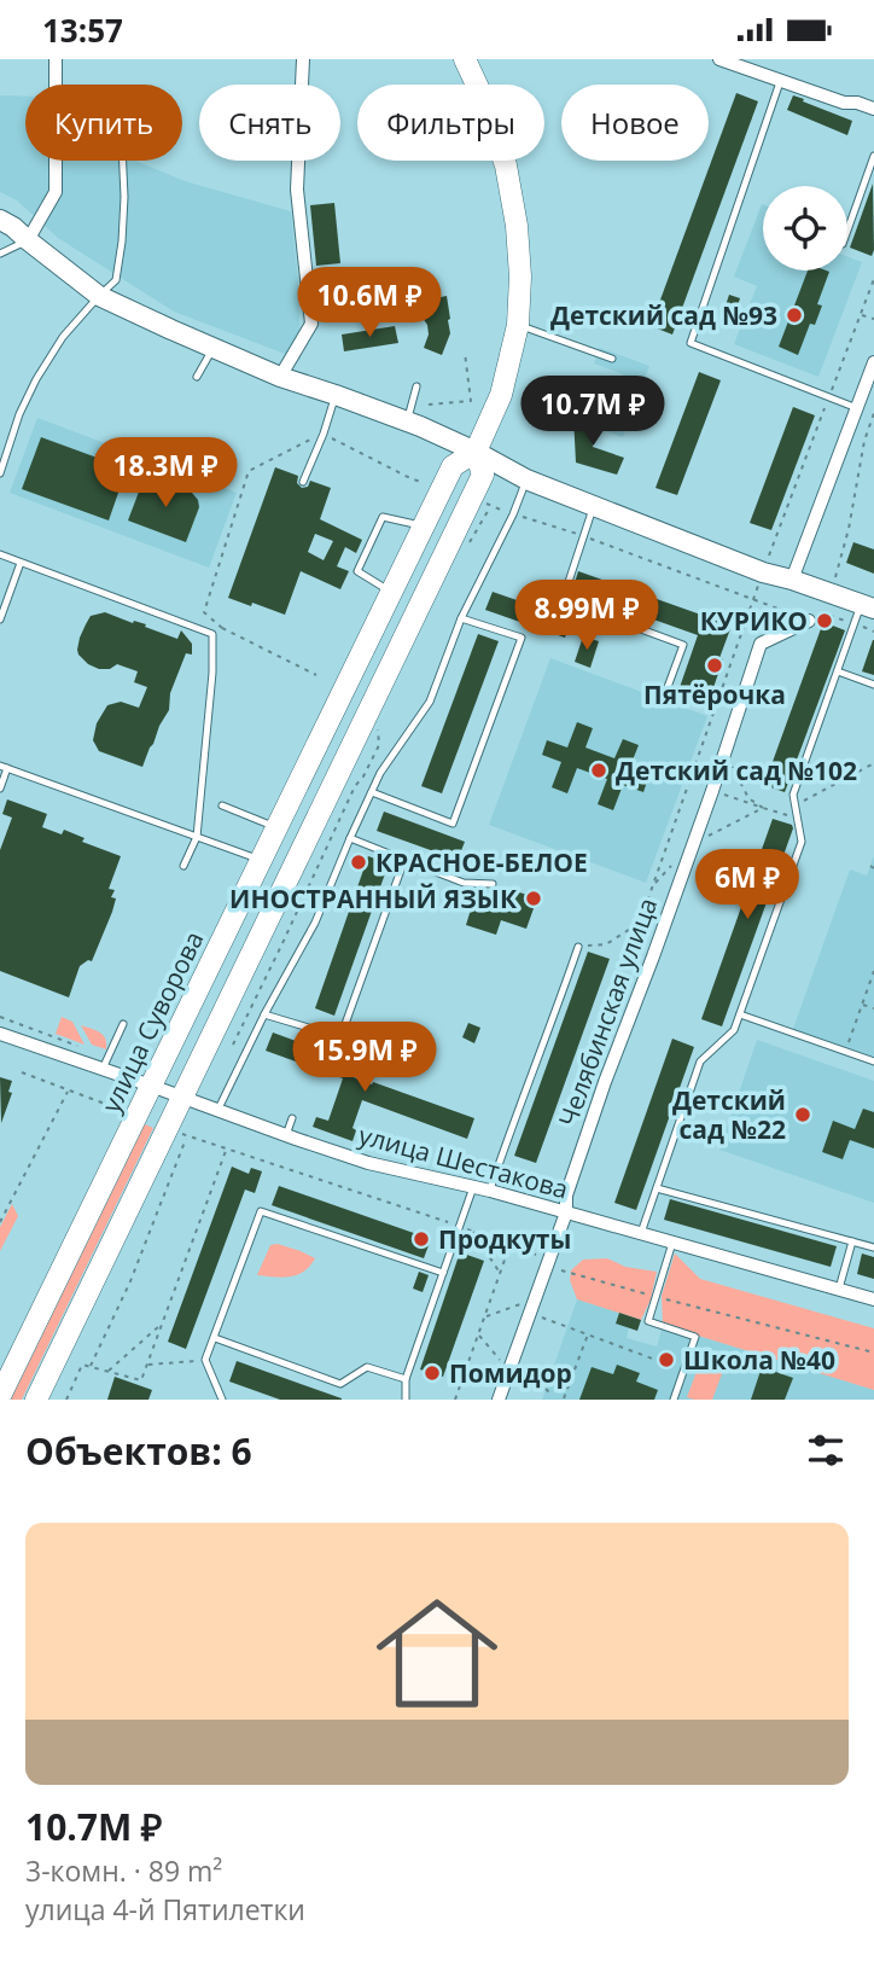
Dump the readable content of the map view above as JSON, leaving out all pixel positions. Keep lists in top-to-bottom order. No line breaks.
{"streets":{"main road":["улица Суворова"],"street":["Челябинская улица","улица Шестакова"]},"crossings":[["Челябинская улица","улица Шестакова"],["улица Суворова","улица Шестакова"]],"places":["Детский сад №93","КУРИКО","Пятёрочка","Детский сад №102","КРАСНОЕ-БЕЛОЕ","ИНОСТРАННЫЙ ЯЗЫК","Детский сад №22","Продкуты","Школа №40","Помидор"],"page":{"status":"13:57","chip":["Купить","Снять","Фильтры","Новое"],"price":["10.6M ₽","10.7M ₽","18.3M ₽","8.99M ₽","6M ₽","15.9M ₽"],"heading":"Объектов: 6","list":[{"name":"10.7M ₽","note":"3-комн. · 89 m² · улица 4-й Пятилетки"}]}}
